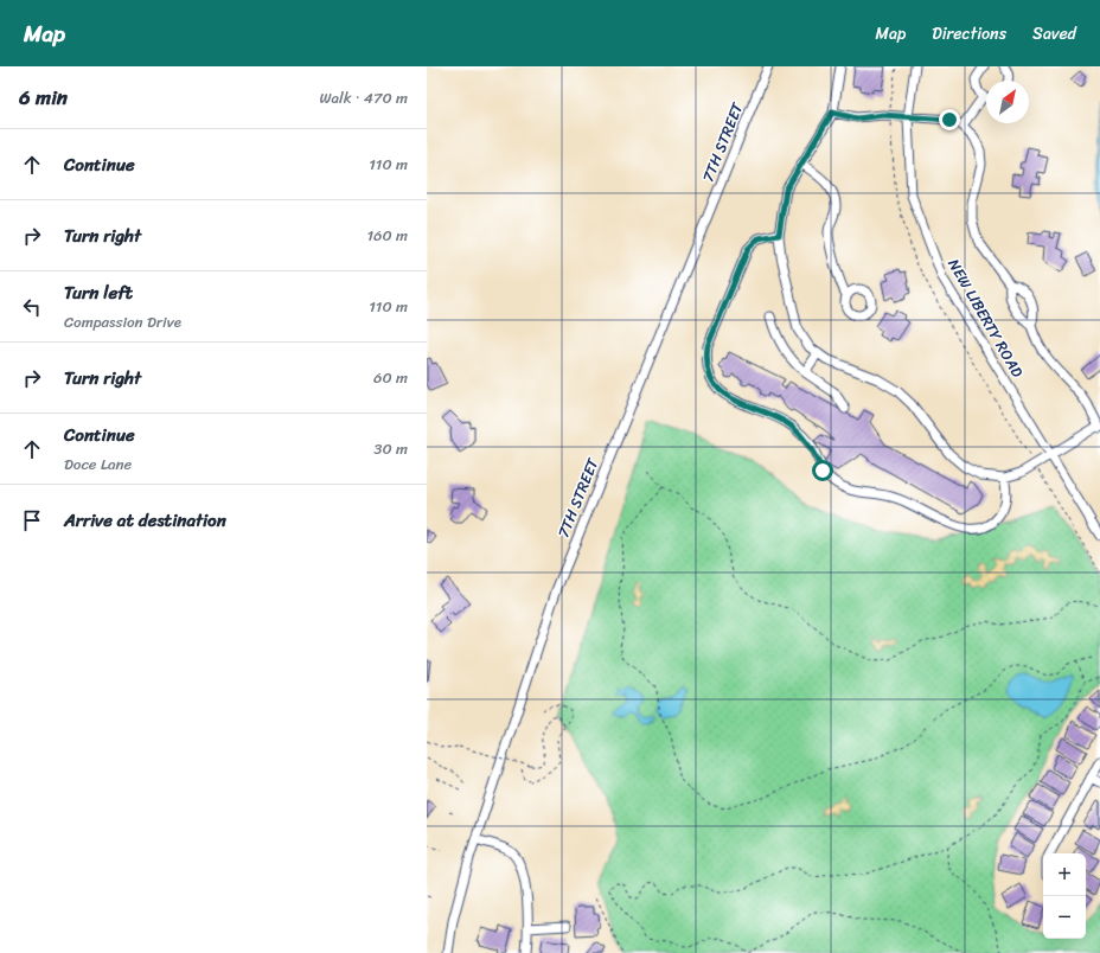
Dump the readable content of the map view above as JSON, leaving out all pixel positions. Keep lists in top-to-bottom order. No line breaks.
{"streets":{"street":["7TH STREET","NEW LIBERTY ROAD"]},"north":"top right","page":{"header":"Map","nav":["Map","Directions","Saved"],"heading":["6 min","Walk · 470 m"],"list":[["Continue","110 m"],["Turn right","160 m"],["Turn left","Compassion Drive","110 m"],["Turn right","60 m"],["Continue","Doce Lane","30 m"],"Arrive at destination"],"map_buttons":["+","−"]}}
